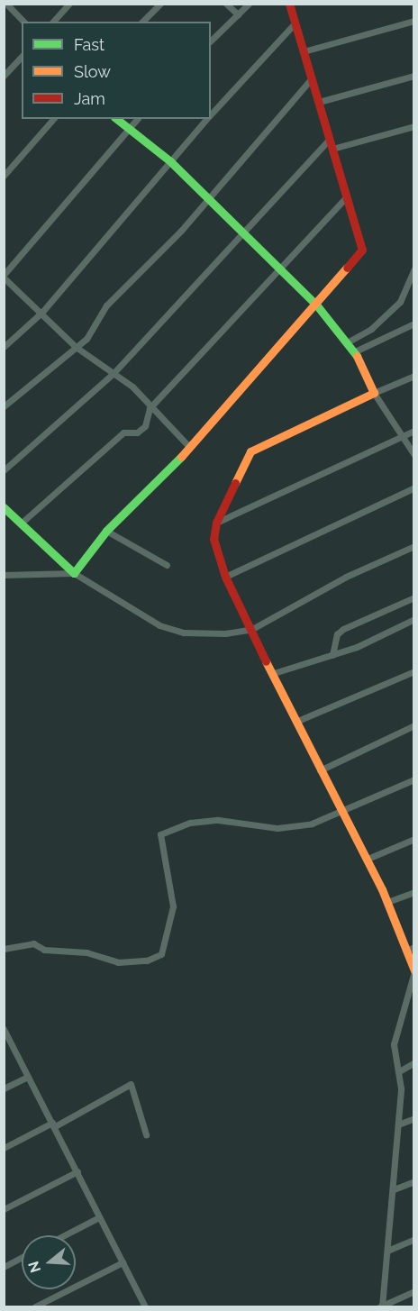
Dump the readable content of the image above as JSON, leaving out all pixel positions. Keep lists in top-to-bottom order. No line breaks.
{"legend":["Fast","Slow","Jam"],"north":"left"}
